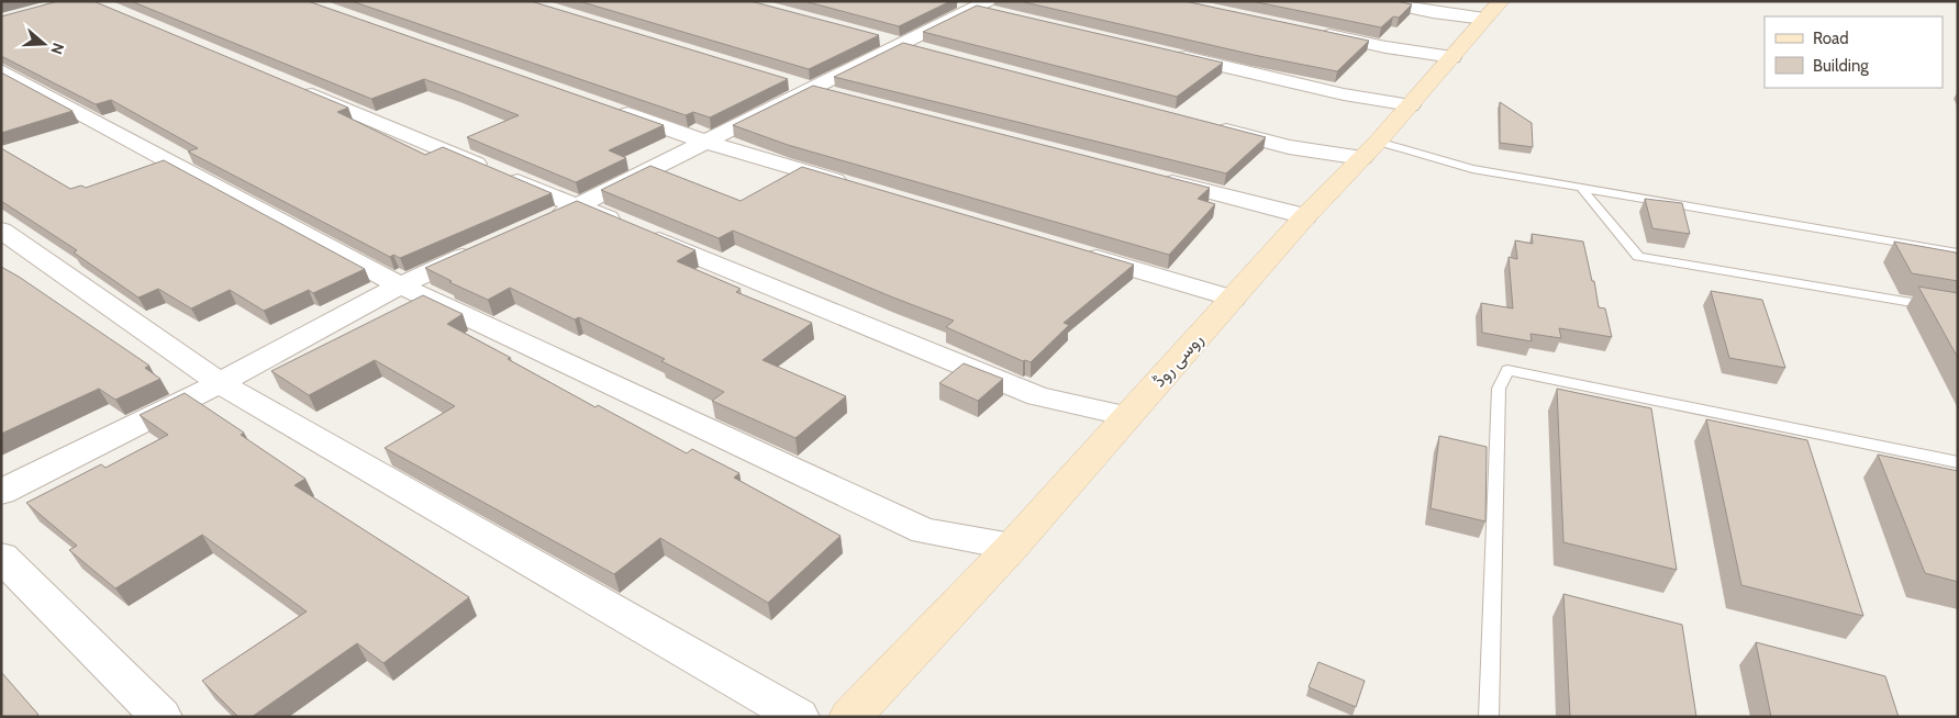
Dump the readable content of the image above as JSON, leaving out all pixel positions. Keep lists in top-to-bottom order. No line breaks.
{"streets":{"main road":["روسی روڈ"]},"legend":["Road","Building"],"north":"right"}
